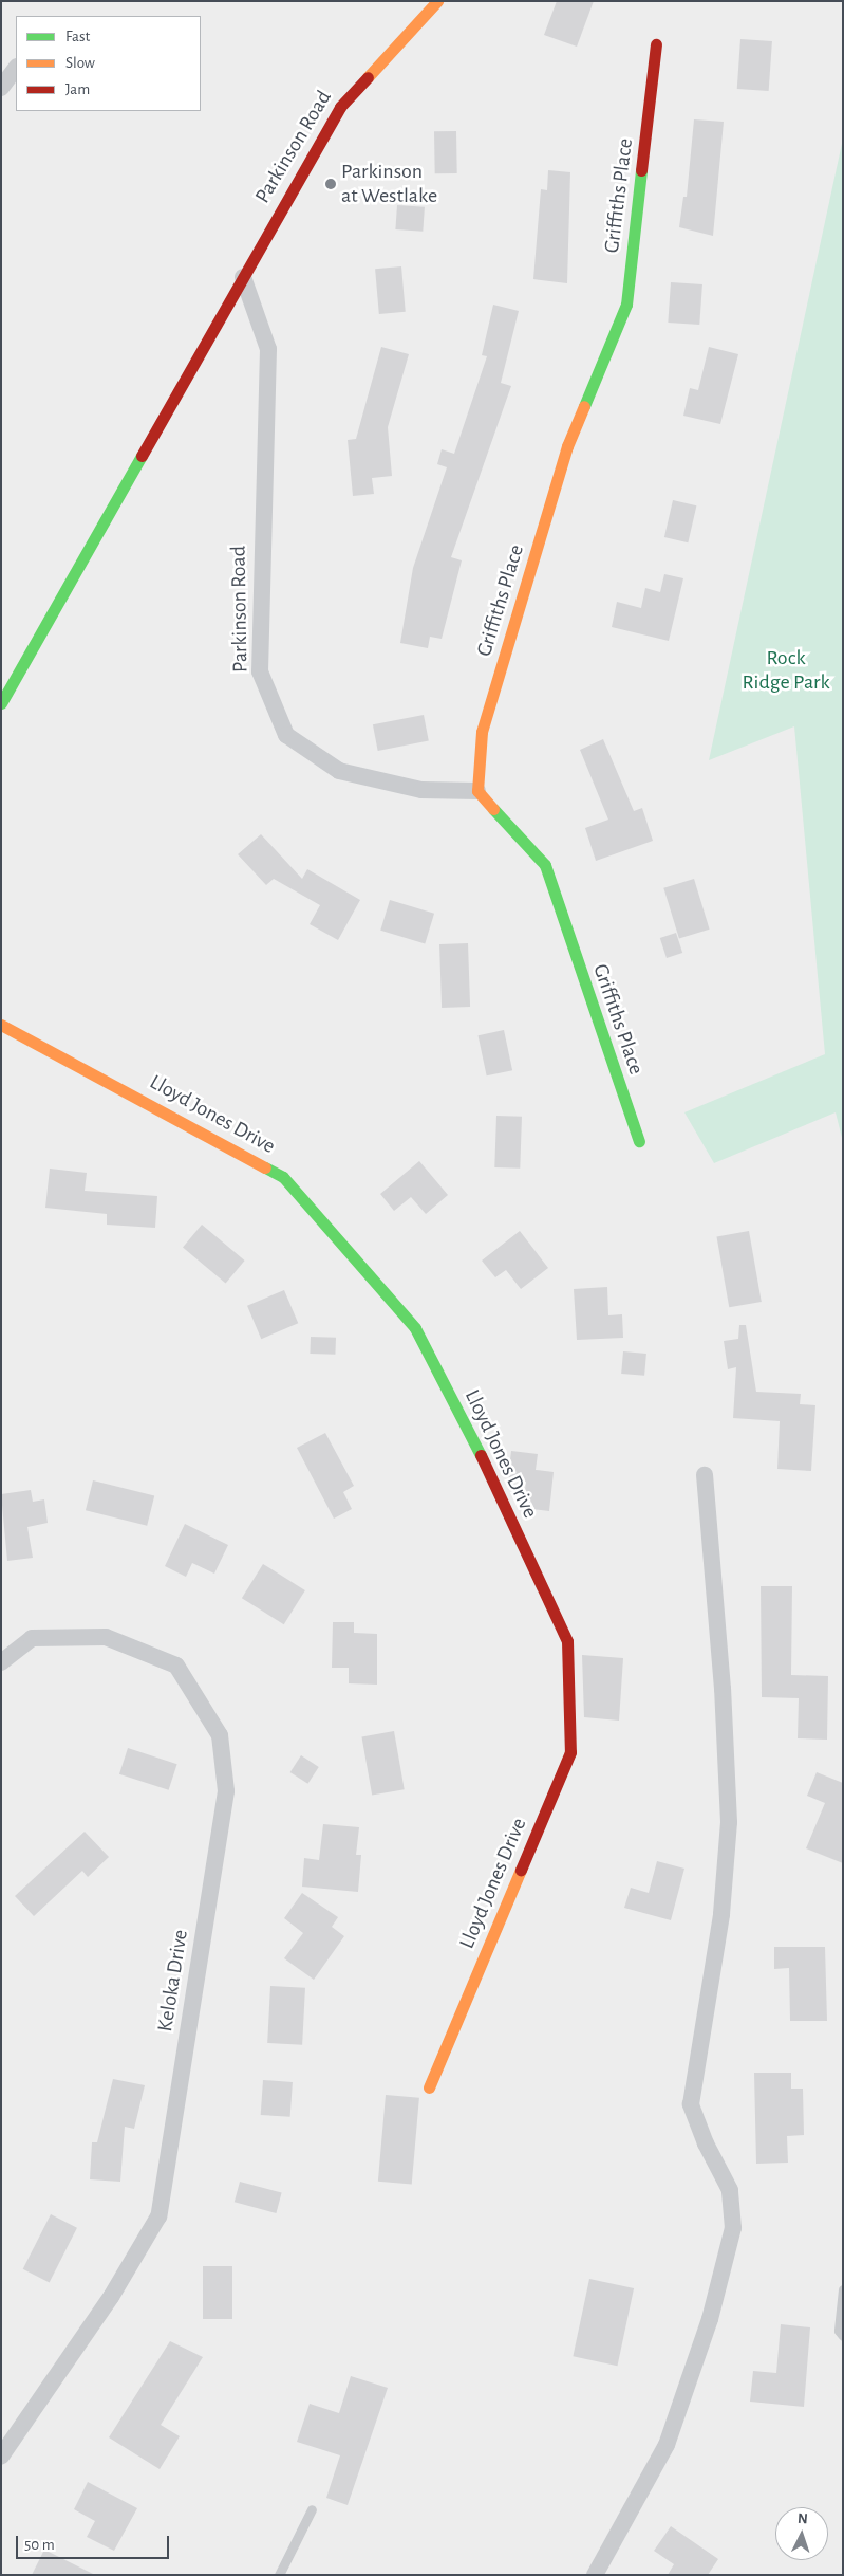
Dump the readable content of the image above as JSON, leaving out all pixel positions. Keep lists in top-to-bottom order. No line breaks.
{"streets":{"street":["Parkinson Road","Griffiths Place","Lloyd Jones Drive","Keloka Drive"]},"crossings":[["Parkinson Road","Griffiths Place"]],"parks":["Rock Ridge Park"],"places":["Parkinson at Westlake"],"legend":["Fast","Slow","Jam"],"scale_bar":"50 m","north":"top"}
